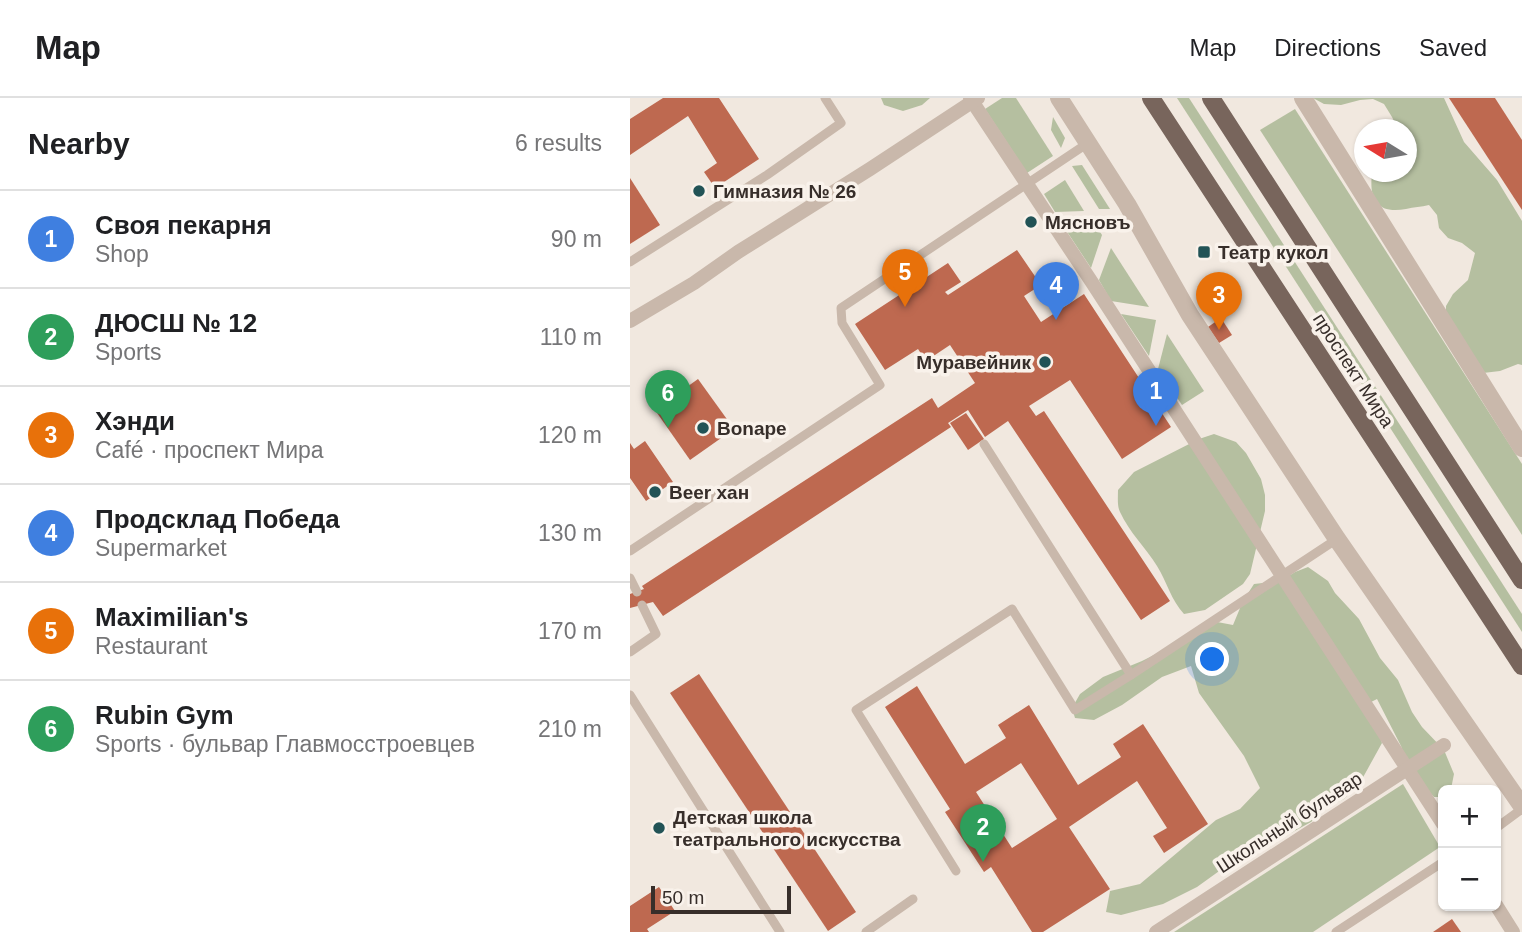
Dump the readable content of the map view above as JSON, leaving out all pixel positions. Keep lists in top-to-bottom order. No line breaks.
{"streets":{"main road":["проспект Мира"],"street":["Школьный бульвар"]},"places":{"other":["Гимназия № 26","Мясновъ","Муравейник","Bonape","Beer хан","Детская школа театрального искусства"],"transit":["Театр кукол"]},"scale_bar":"50 m","north":"left","page":{"header":"Map","nav":["Map","Directions","Saved"],"heading":["Nearby","6 results"],"list":[{"mark":"1","name":"Своя пекарня","note":"Shop","value":"90 m"},{"mark":"2","name":"ДЮСШ № 12","note":"Sports","value":"110 m"},{"mark":"3","name":"Хэнди","note":"Café · проспект Мира","value":"120 m"},{"mark":"4","name":"Продсклад Победа","note":"Supermarket","value":"130 m"},{"mark":"5","name":"Maximilian's","note":"Restaurant","value":"170 m"},{"mark":"6","name":"Rubin Gym","note":"Sports · бульвар Главмосстроевцев","value":"210 m"}],"pins":["5","4","3","1","6","2"],"map_buttons":["+","−"],"scale":"50 m"}}
